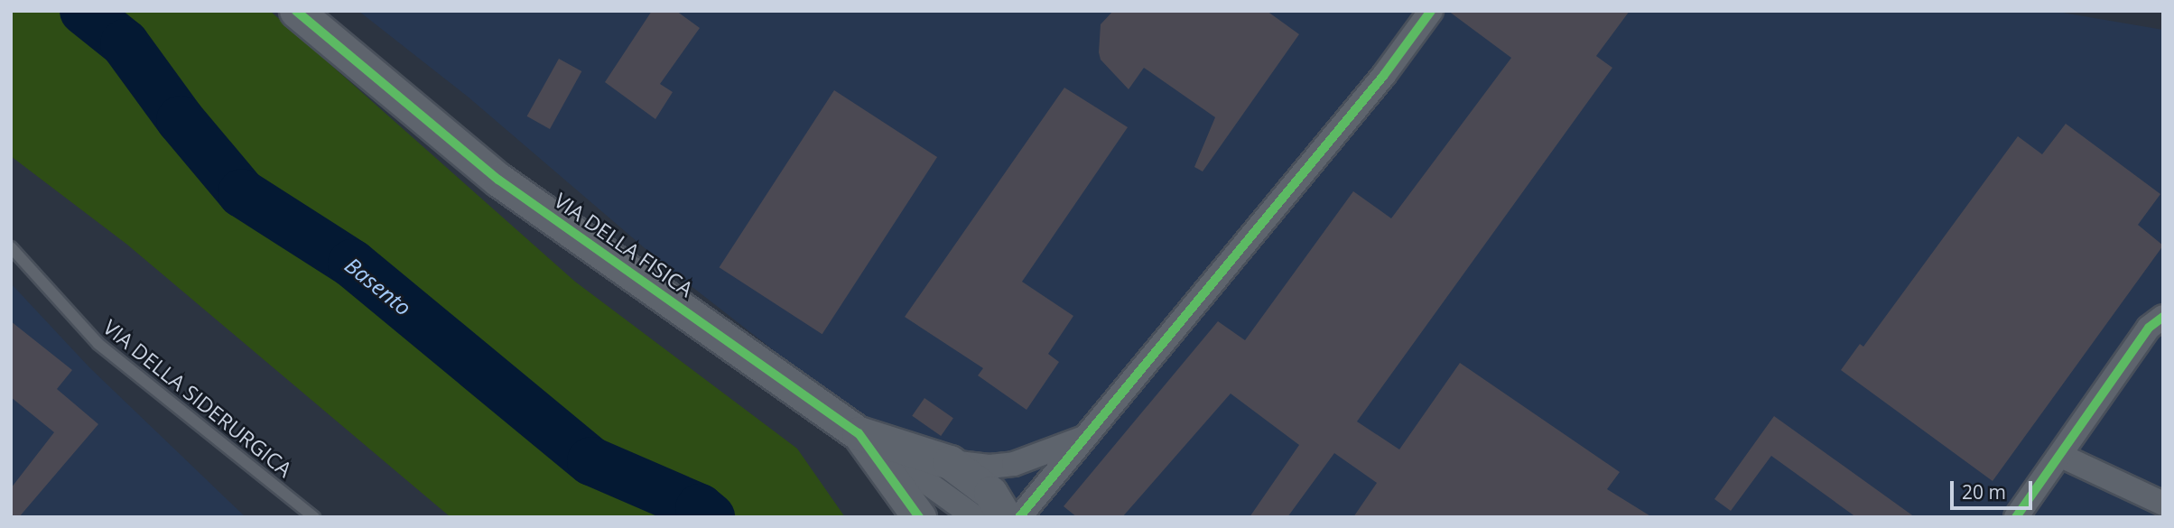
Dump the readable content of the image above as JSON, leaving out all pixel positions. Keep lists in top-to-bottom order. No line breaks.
{"streets":{"street":["VIA DELLA FISICA"],"lane":["VIA DELLA SIDERURGICA"]},"water":["Basento"],"scale_bar":"20 m"}
